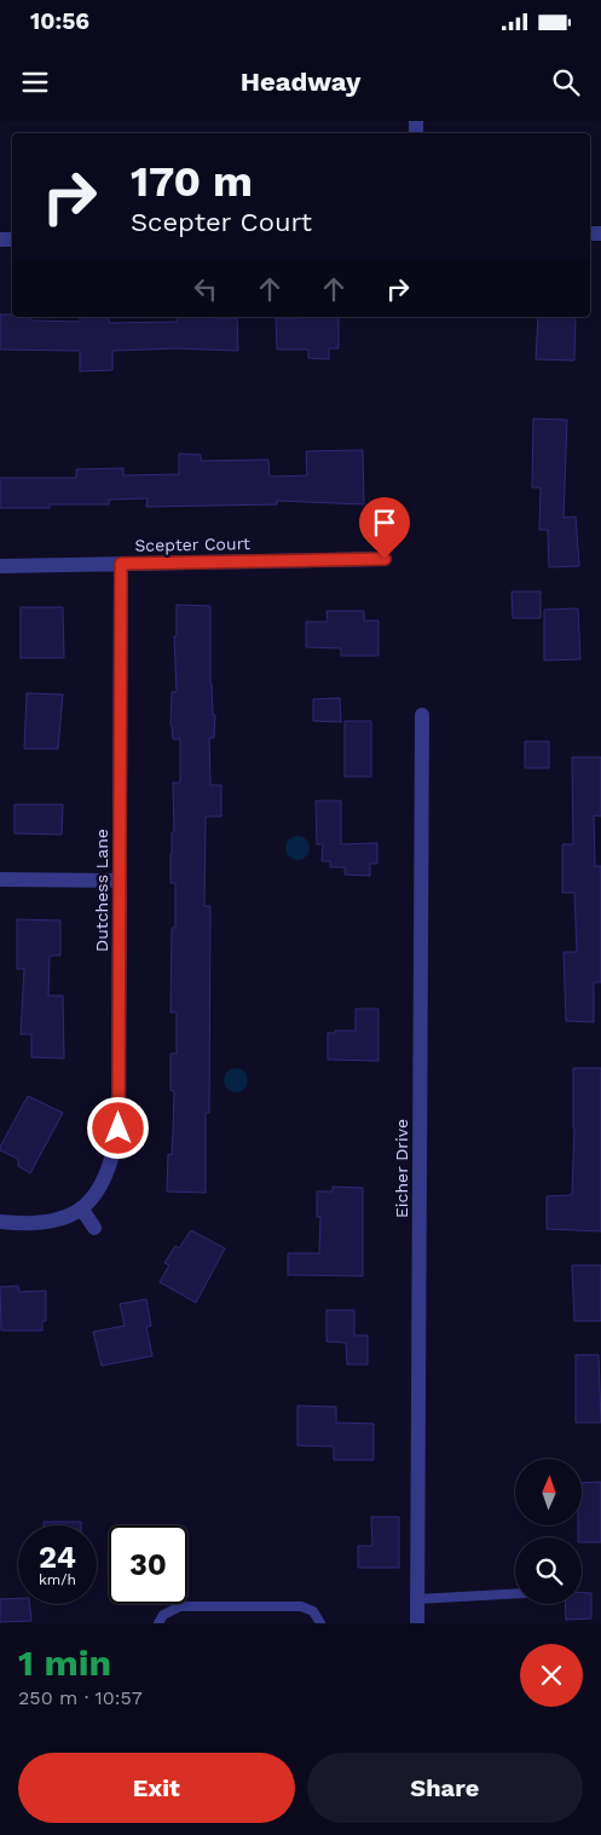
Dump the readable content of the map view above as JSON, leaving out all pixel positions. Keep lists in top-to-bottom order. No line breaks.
{"streets":{"street":["Scepter Court","Dutchess Lane","Eicher Drive"]},"crossings":[["Scepter Court","Dutchess Lane"]],"north":"top","page":{"status":"10:56","header":"Headway","turn":["170 m","Scepter Court"],"speed":"24 km/h","limit":"30","heading":["1 min","250 m · 10:57"],"buttons":["Exit","Share"]}}
